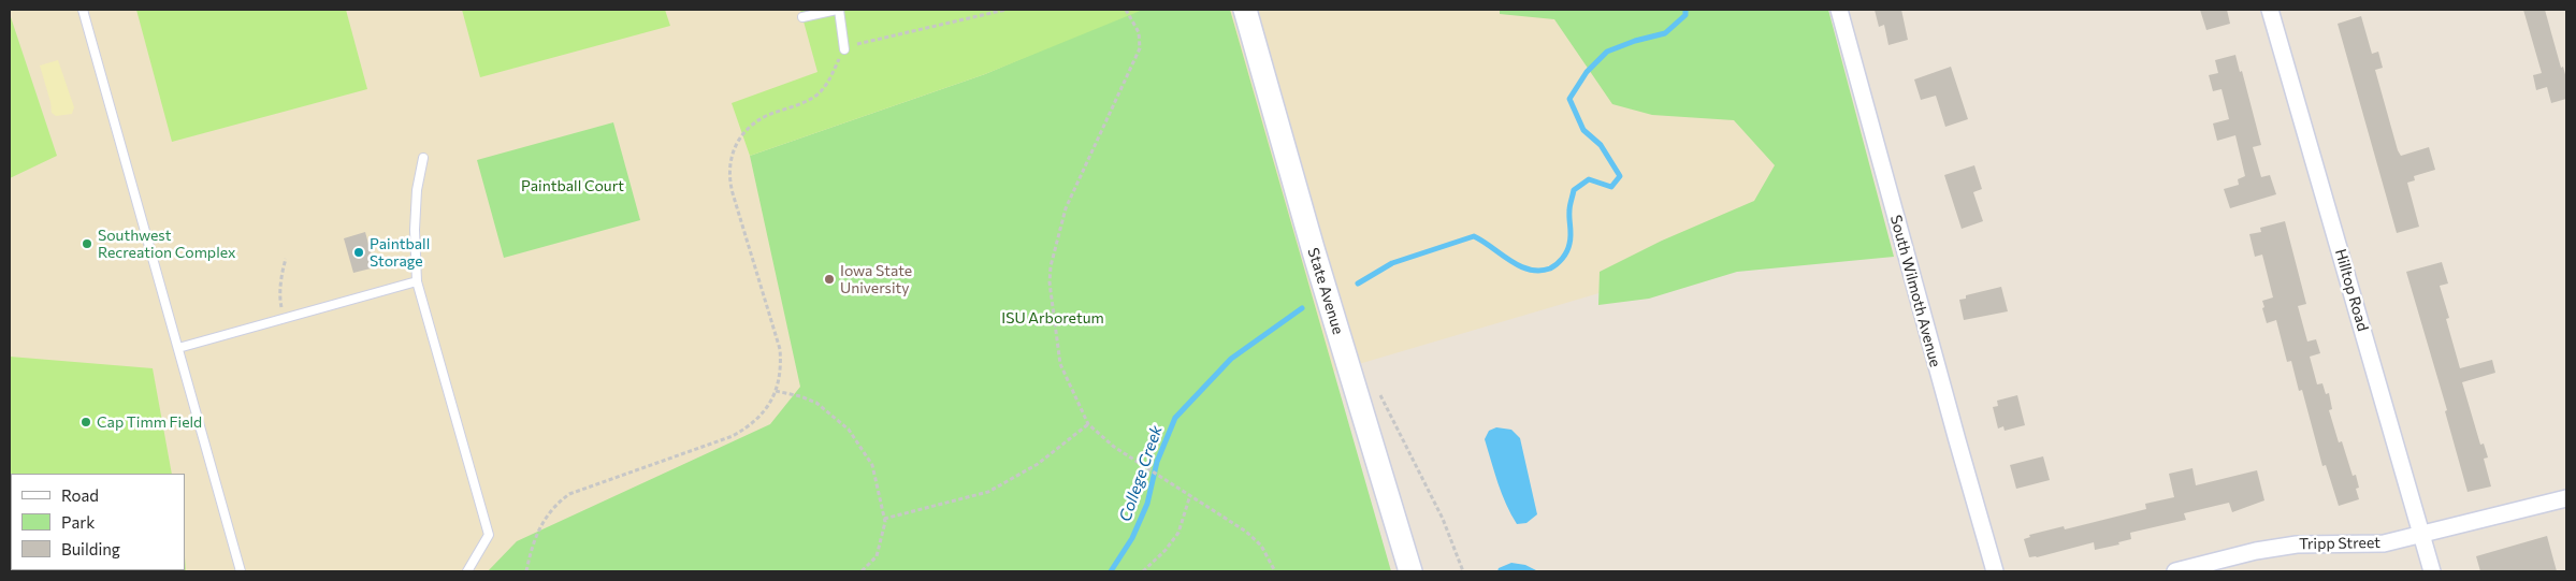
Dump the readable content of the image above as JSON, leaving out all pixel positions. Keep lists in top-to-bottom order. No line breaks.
{"streets":{"street":["Hilltop Road","State Avenue","South Wilmoth Avenue","Tripp Street"]},"crossings":[["Hilltop Road","Tripp Street"]],"water":["College Creek"],"parks":["Paintball Court","ISU Arboretum"],"places":["Southwest Recreation Complex","Paintball Storage","Iowa State University","Cap Timm Field"],"legend":["Road","Park","Building"]}
